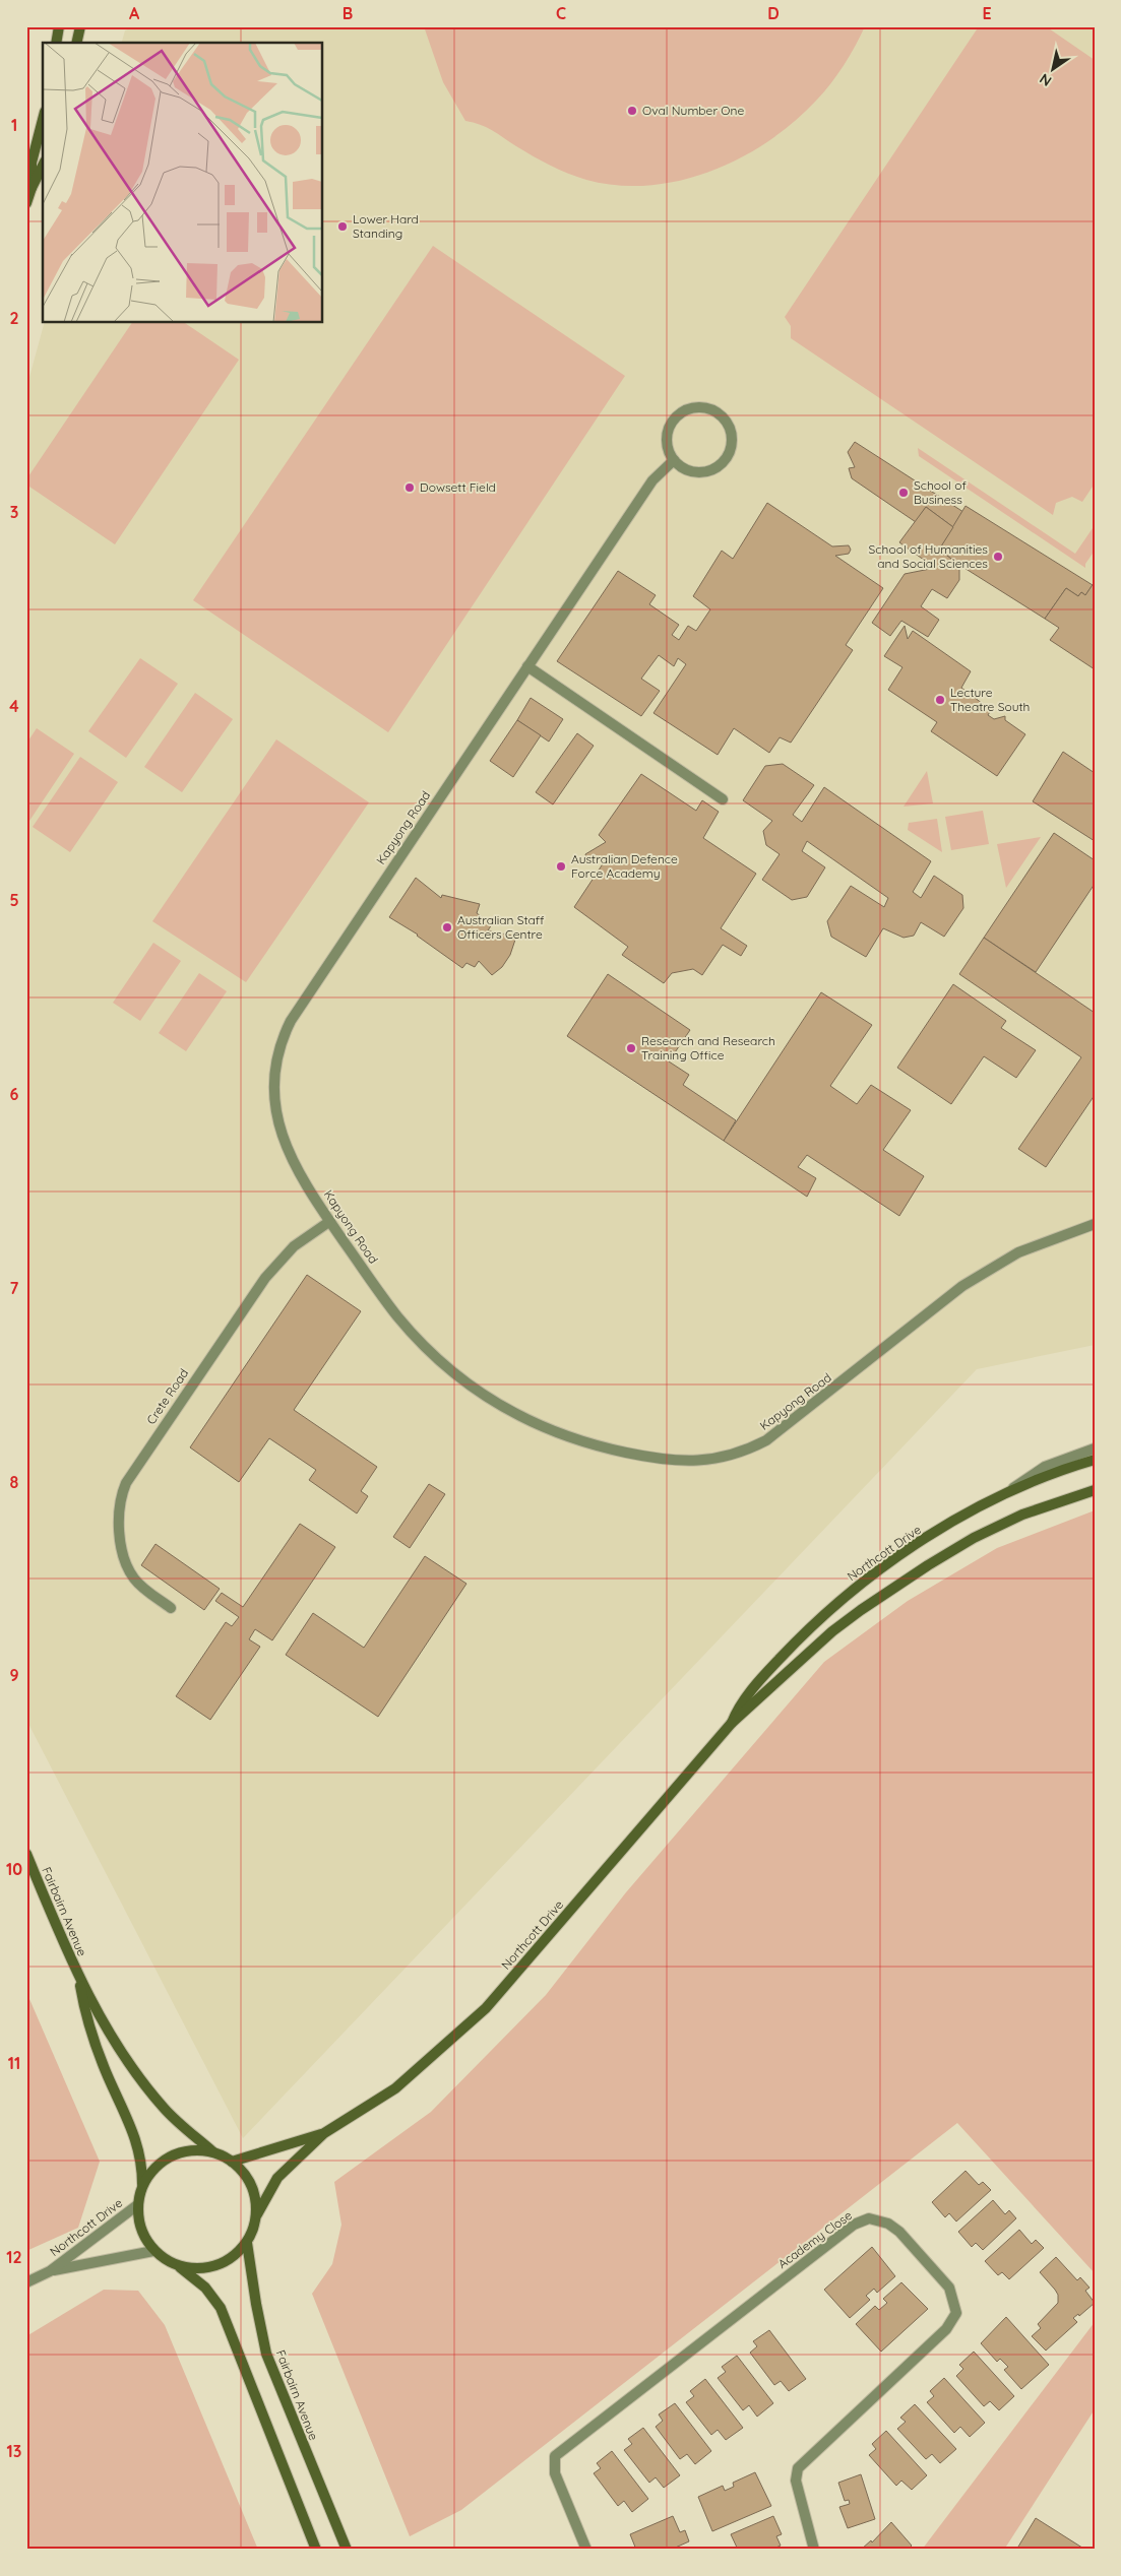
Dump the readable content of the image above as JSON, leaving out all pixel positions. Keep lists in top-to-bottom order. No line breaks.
{"streets":{"main road":["Northcott Drive","Fairbairn Avenue"],"street":["Kapyong Road","Crete Road","Academy Close"]},"crossings":[["Kapyong Road","Crete Road"],["Northcott Drive","Fairbairn Avenue"]],"places":["Oval Number One","Lower Hard Standing","Dowsett Field","School of Business","School of Humanities and Social Sciences","Lecture Theatre South","Australian Defence Force Academy","Australian Staff Officers Centre","Research and Research Training Office"],"north":"bottom left","grid":{"columns":["A","B","C","D","E"],"rows":["1","2","3","4","5","6","7","8","9","10","11","12","13"]}}
